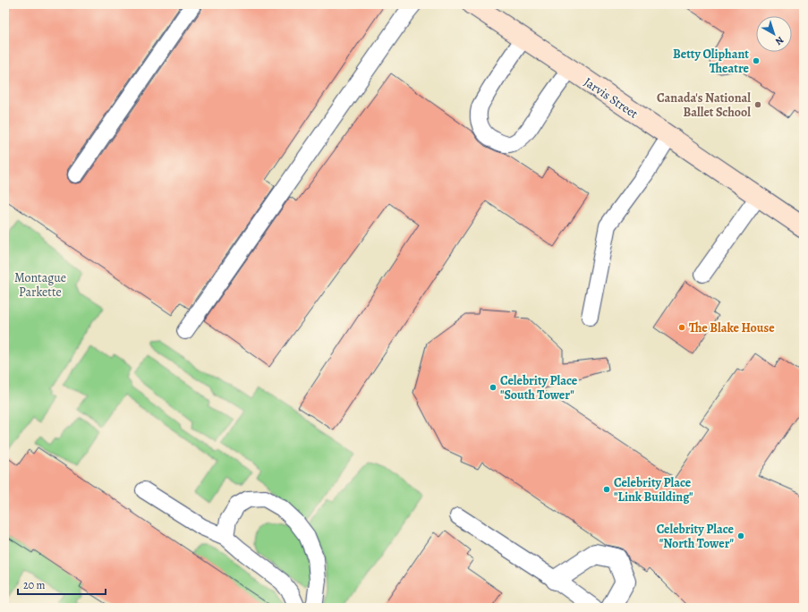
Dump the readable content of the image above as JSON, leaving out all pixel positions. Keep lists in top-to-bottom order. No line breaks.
{"streets":{"main road":["Jarvis Street"]},"parks":["Montague Parkette"],"places":["Betty Oliphant Theatre","Canada's National Ballet School","The Blake House","Celebrity Place \"South Tower\"","Celebrity Place \"Link Building\"","Celebrity Place \"North Tower\""],"scale_bar":"20 m","north":"bottom right"}
